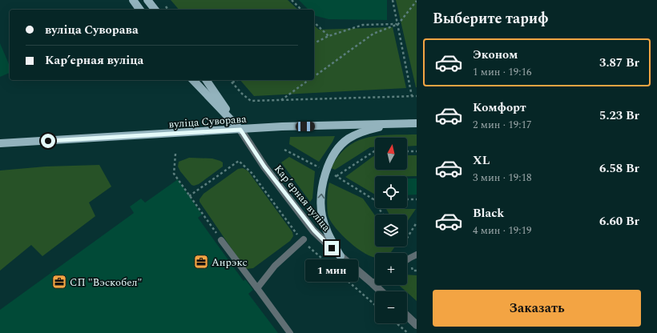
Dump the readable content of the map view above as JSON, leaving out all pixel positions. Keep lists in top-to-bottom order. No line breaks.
{"streets":{"main road":["вуліца Суворава"],"street":["Карʼерная вуліца"]},"crossings":[["вуліца Суворава","Карʼерная вуліца"]],"places":{"office":["Анрэкс","СП \"Вэскобел\""]},"north":"top","page":{"heading":"Выберите тариф","banner":["вуліца Суворава","Карʼерная вуліца"],"list":[{"name":"Эконом","note":"1 мин · 19:16","value":"3.87 Br"},{"name":"Комфорт","note":"2 мин · 19:17","value":"5.23 Br"},{"name":"XL","note":"3 мин · 19:18","value":"6.58 Br"},{"name":"Black","note":"4 мин · 19:19","value":"6.60 Br"}],"map_buttons":["+","−"],"bubble":"1 мин","buttons":"Заказать"}}
